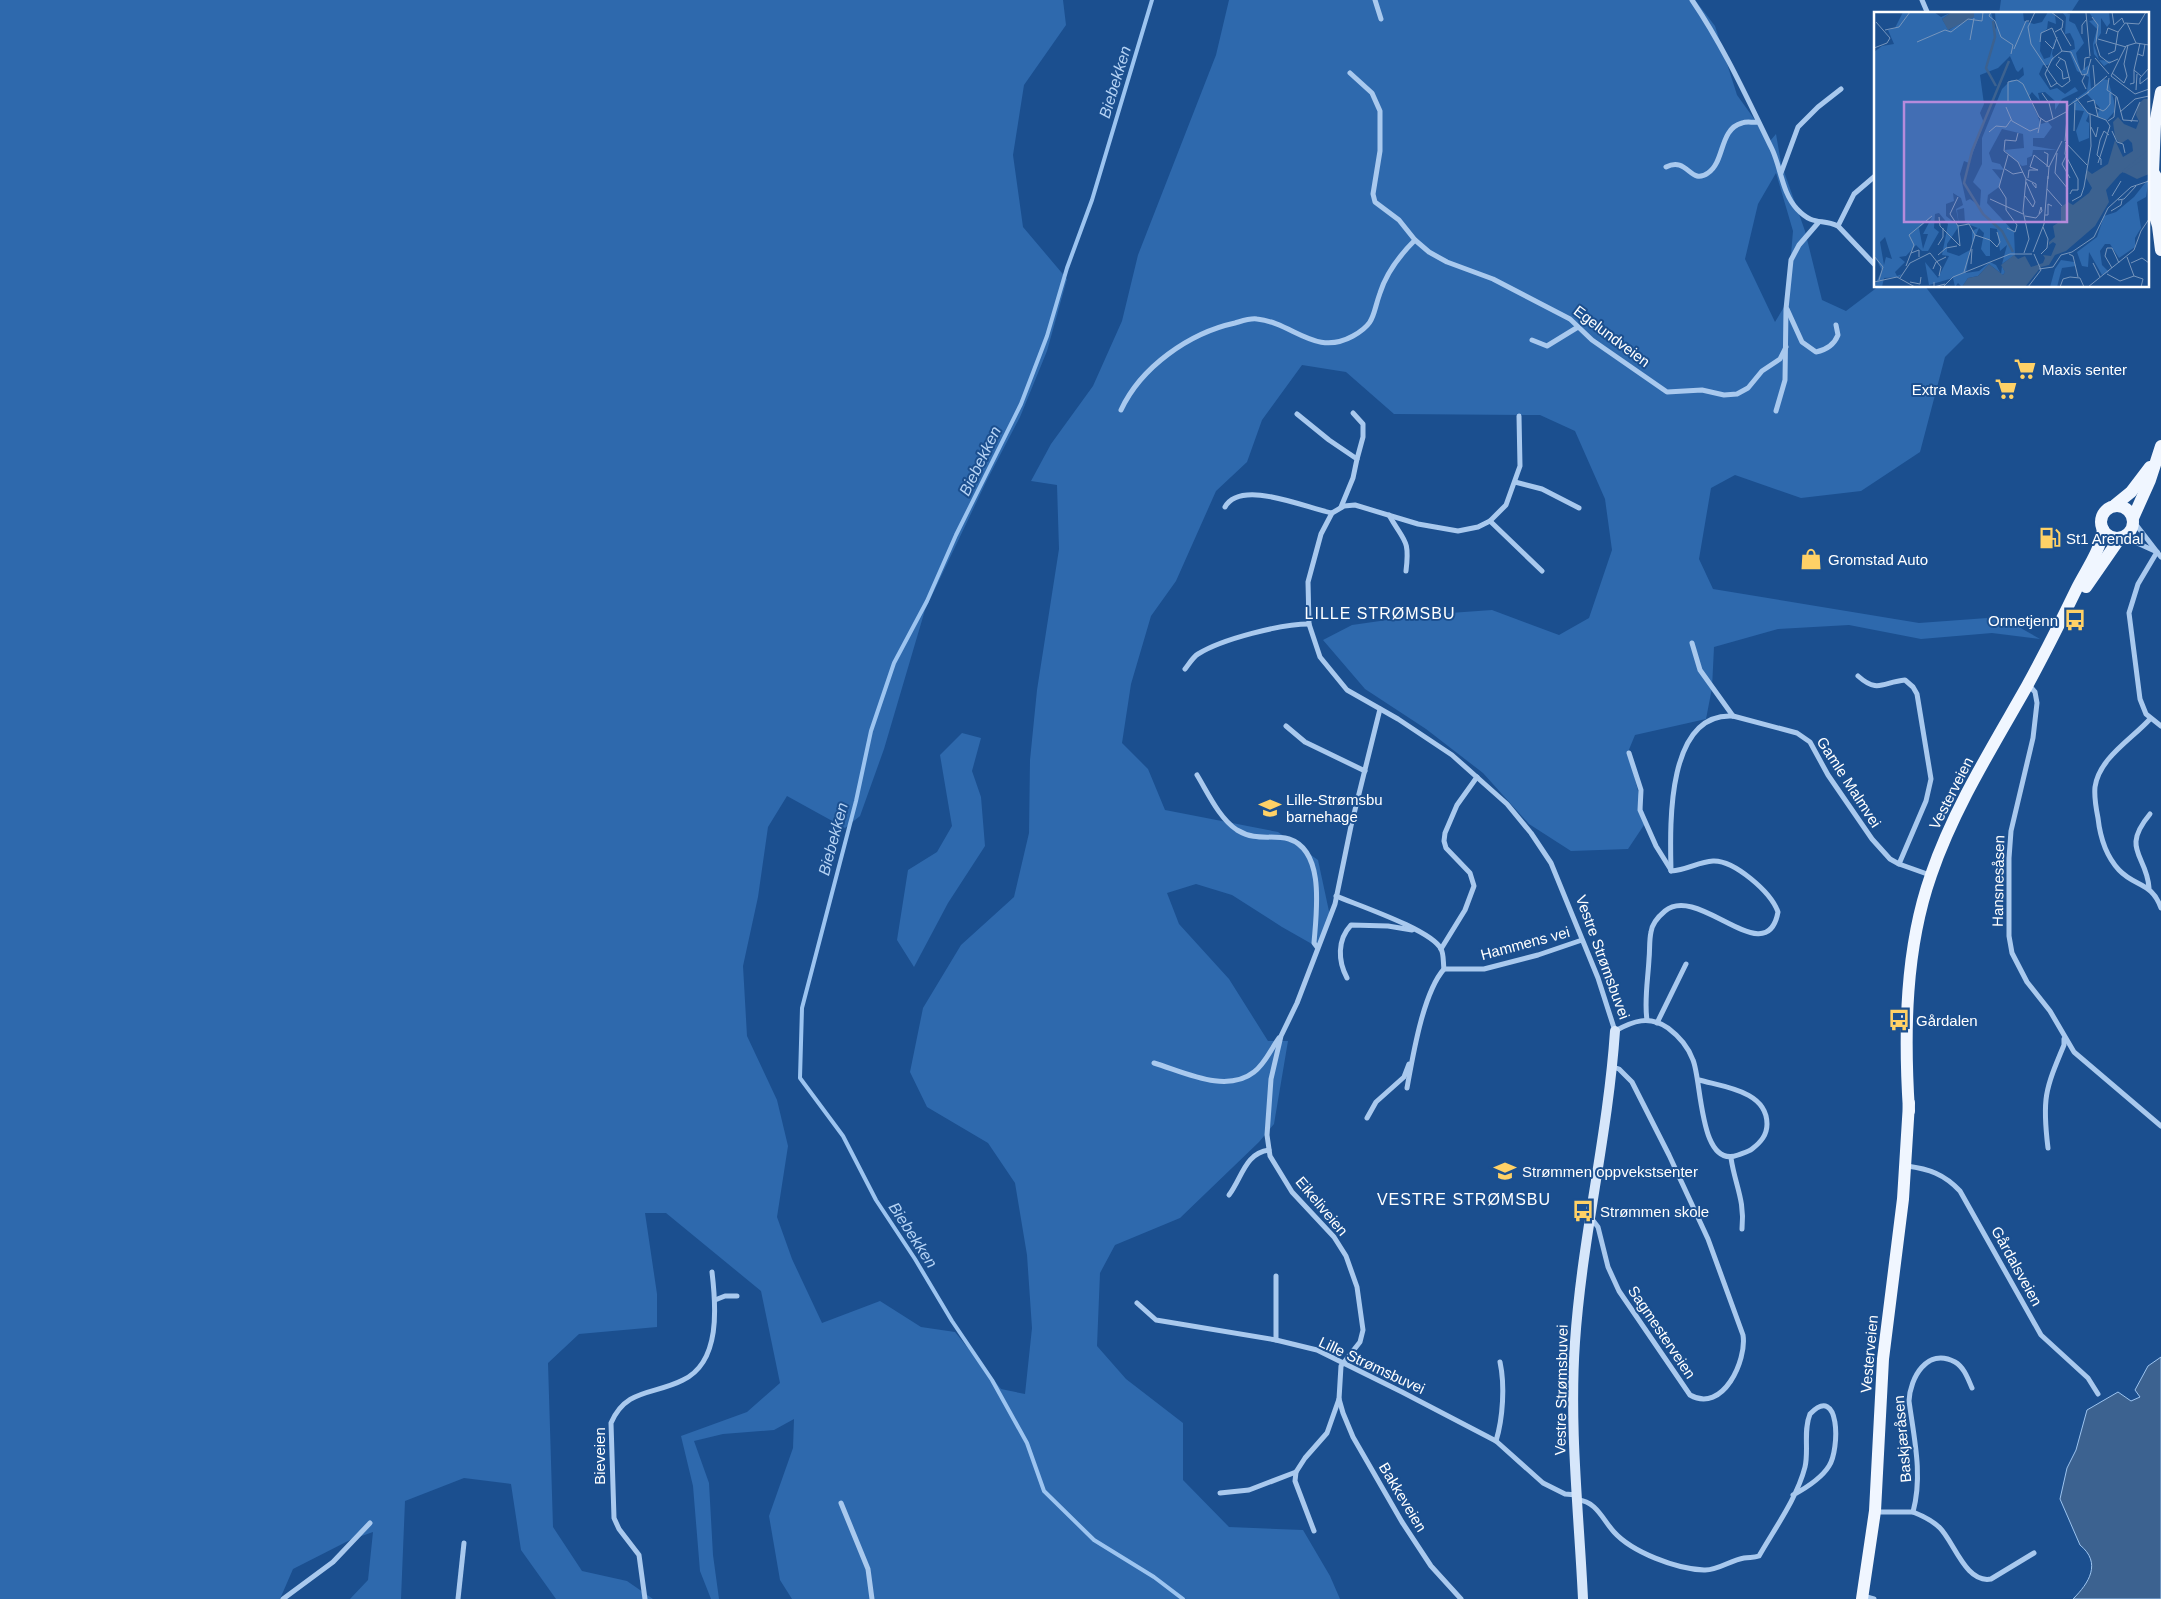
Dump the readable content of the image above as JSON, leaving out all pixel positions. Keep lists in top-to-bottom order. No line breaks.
{"streets":{"main road":["Vesterveien","Vestre Strømsbuvei"],"street":["Egelundveien","Gamle Malmvei","Hansnesåsen","Hammens vei","Eikeliveien","Gårdalsveien","Sagmesterveien","Lille Strømsbuvei","Baskjæråsen","Bieveien","Bakkeveien"]},"crossings":[["Gamle Malmvei","Vesterveien"],["Vesterveien","Hansnesåsen"],["Vesterveien","Gårdalsveien"],["Hammens vei","Vestre Strømsbuvei"],["Vestre Strømsbuvei","Eikeliveien"],["Vestre Strømsbuvei","Sagmesterveien"],["Vestre Strømsbuvei","Lille Strømsbuvei"],["Eikeliveien","Lille Strømsbuvei"],["Eikeliveien","Bakkeveien"],["Lille Strømsbuvei","Bakkeveien"]],"districts":["LILLE STRØMSBU","VESTRE STRØMSBU"],"water":["Biebekken"],"places":{"supermarket":["Maxis senter","Extra Maxis"],"fuel station":["St1 Arendal"],"shop":["Gromstad Auto"],"bus stop":["Ormetjenn","Gårdalen","Strømmen skole"],"school or university":["Lille-Strømsbu barnehage","Strømmen oppvekstsenter"]}}
